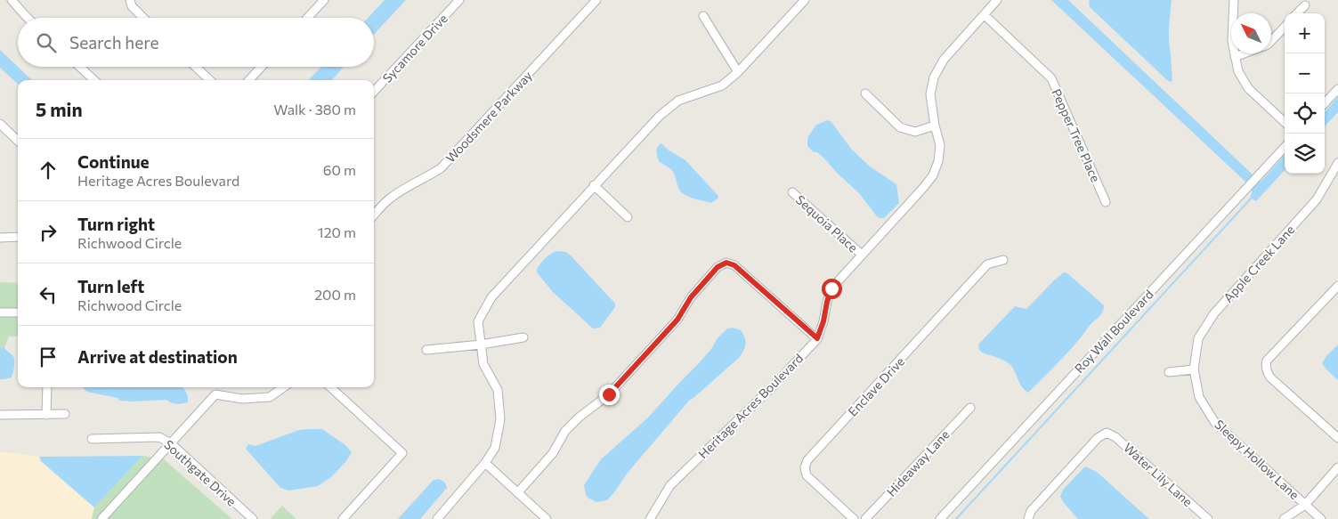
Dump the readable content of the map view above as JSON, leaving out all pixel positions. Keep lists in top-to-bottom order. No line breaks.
{"streets":{"street":["Sycamore Drive","Woodsmere Parkway","Pepper Tree Place","Sequoia Place","Apple Creek Lane","Roy Wall Boulevard","Enclave Drive","Heritage Acres Boulevard","Sleepy Hollow Lane","Hideaway Lane","Southgate Drive","Water Lily Lane"]},"crossings":[["Pepper Tree Place","Heritage Acres Boulevard"],["Sequoia Place","Heritage Acres Boulevard"],["Apple Creek Lane","Sleepy Hollow Lane"]],"north":"top left","page":{"map_buttons":["+","−"],"search":"Search here","heading":["5 min","Walk · 380 m"],"list":[["Continue","Heritage Acres Boulevard","60 m"],["Turn right","Richwood Circle","120 m"],["Turn left","Richwood Circle","200 m"],"Arrive at destination"]}}
